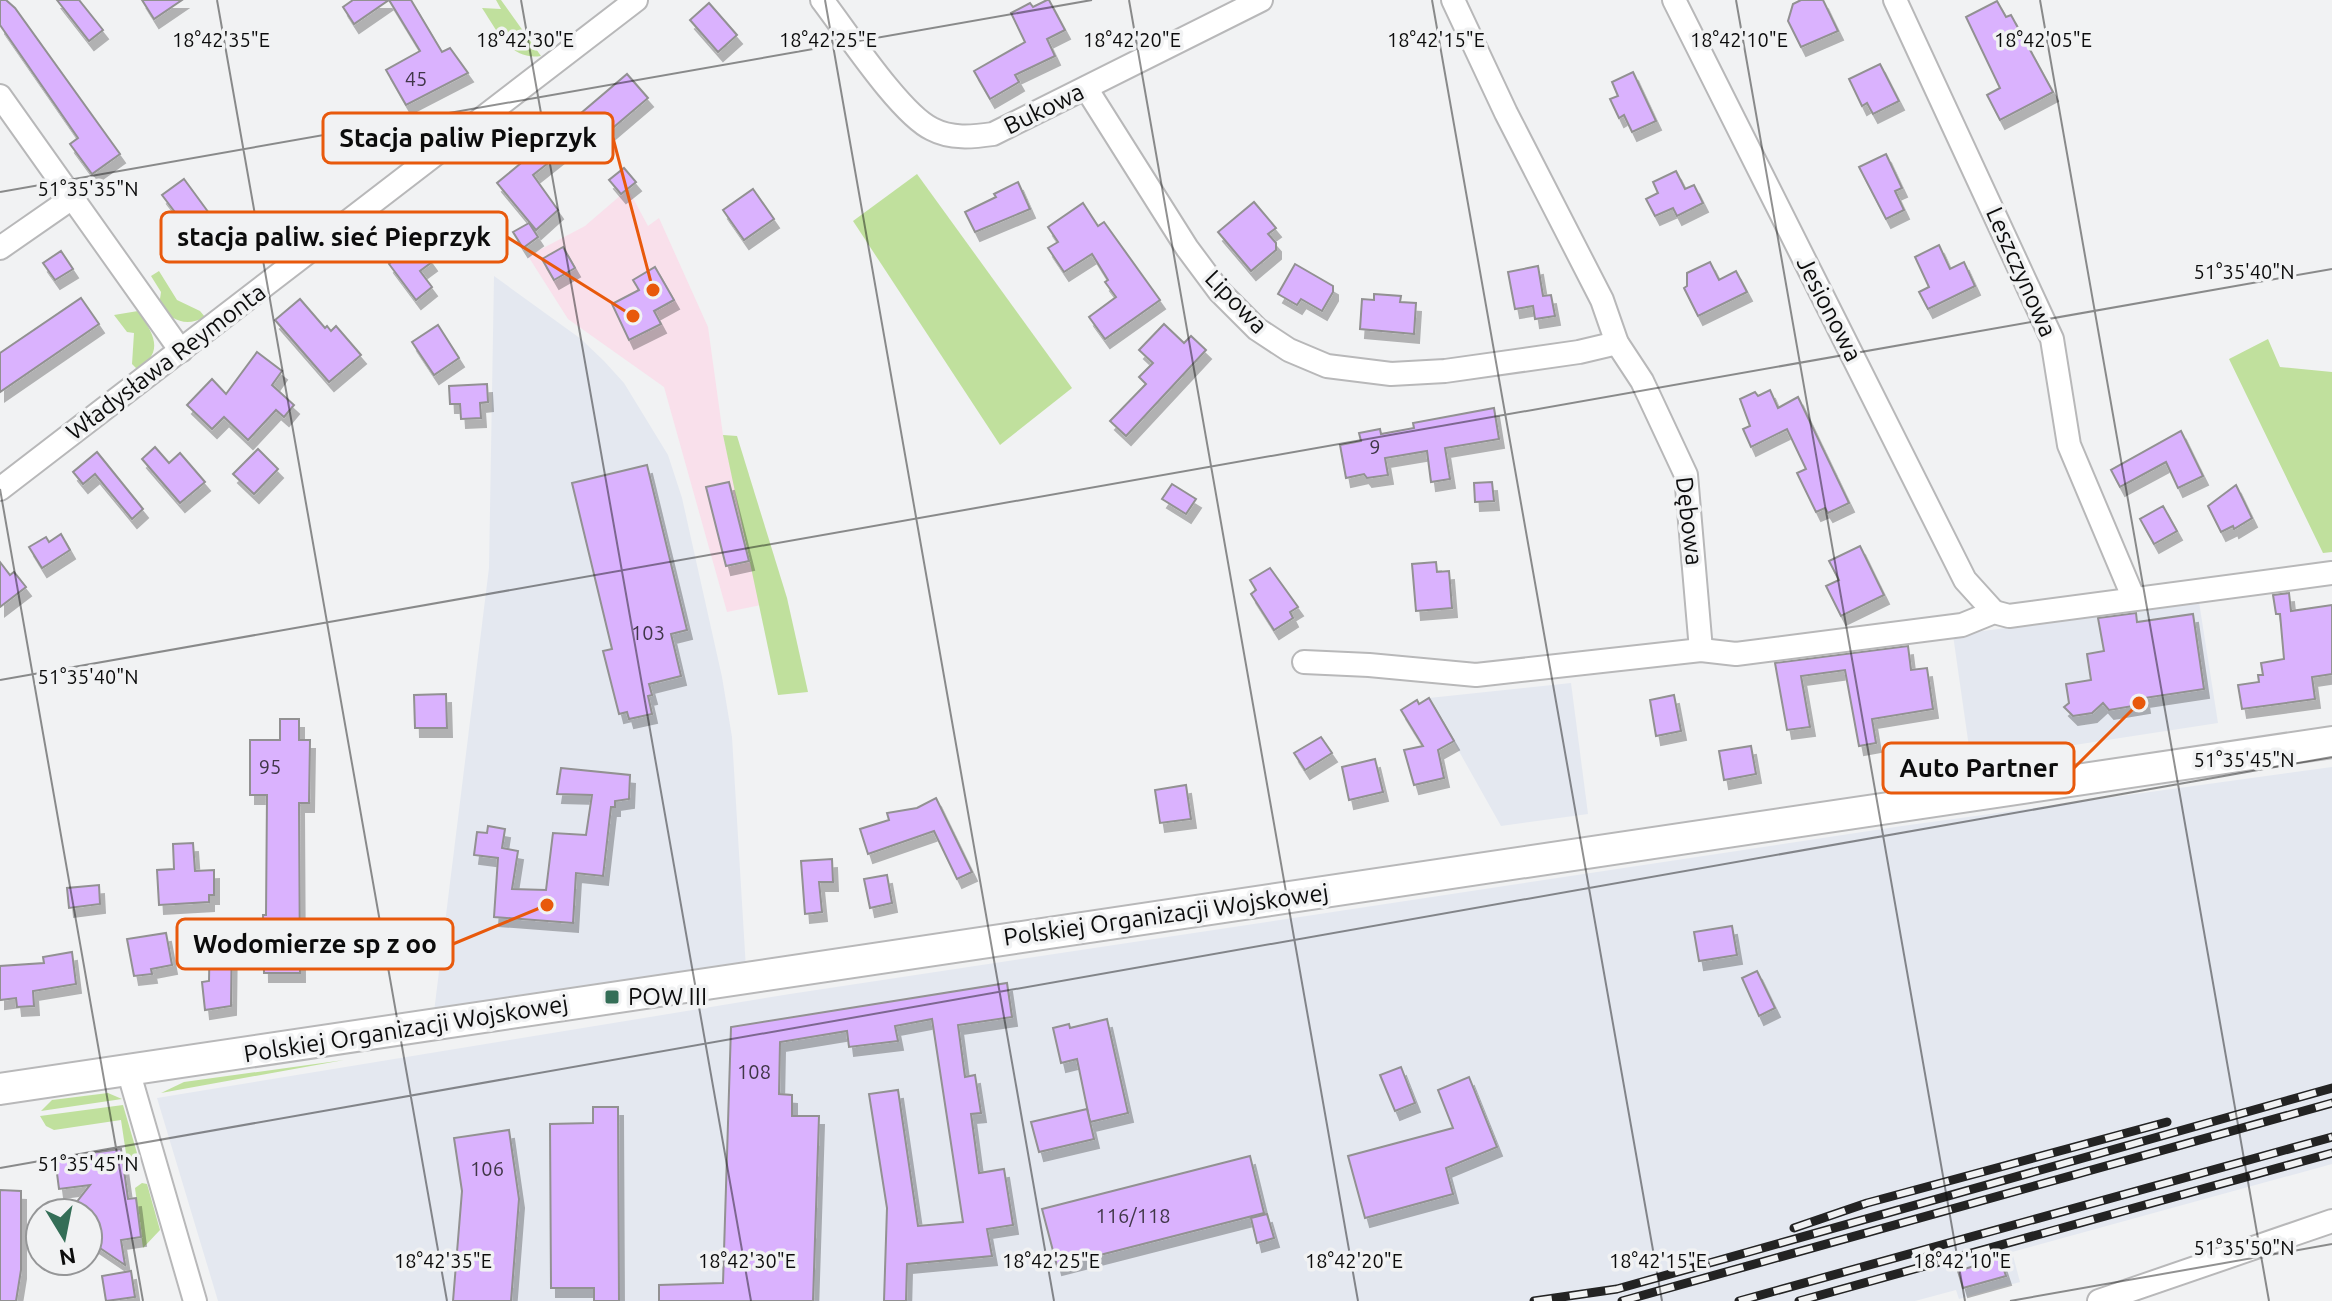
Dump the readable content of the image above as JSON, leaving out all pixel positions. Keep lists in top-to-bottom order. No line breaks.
{"streets":{"main road":["Polskiej Organizacji Wojskowej"],"street":["Bukowa","Leszczynowa","Lipowa","Jesionowa","Władysława Reymonta","Dębowa"]},"crossings":[["Bukowa","Lipowa"],["Lipowa","Dębowa"]],"places":{"other":["Stacja paliw Pieprzyk","stacja paliw. sieć Pieprzyk","Auto Partner","Wodomierze sp z oo"],"transit":["POW III"]},"house_numbers":["45","9","103","95","108","106","116/118"],"north":"bottom","coordinates":["18°42'05\"E","18°42'35\"E","18°42'30\"E","18°42'25\"E","18°42'20\"E","18°42'15\"E","18°42'10\"E","51°35'35\"N","51°35'40\"N","51°35'45\"N","51°35'50\"N"]}
